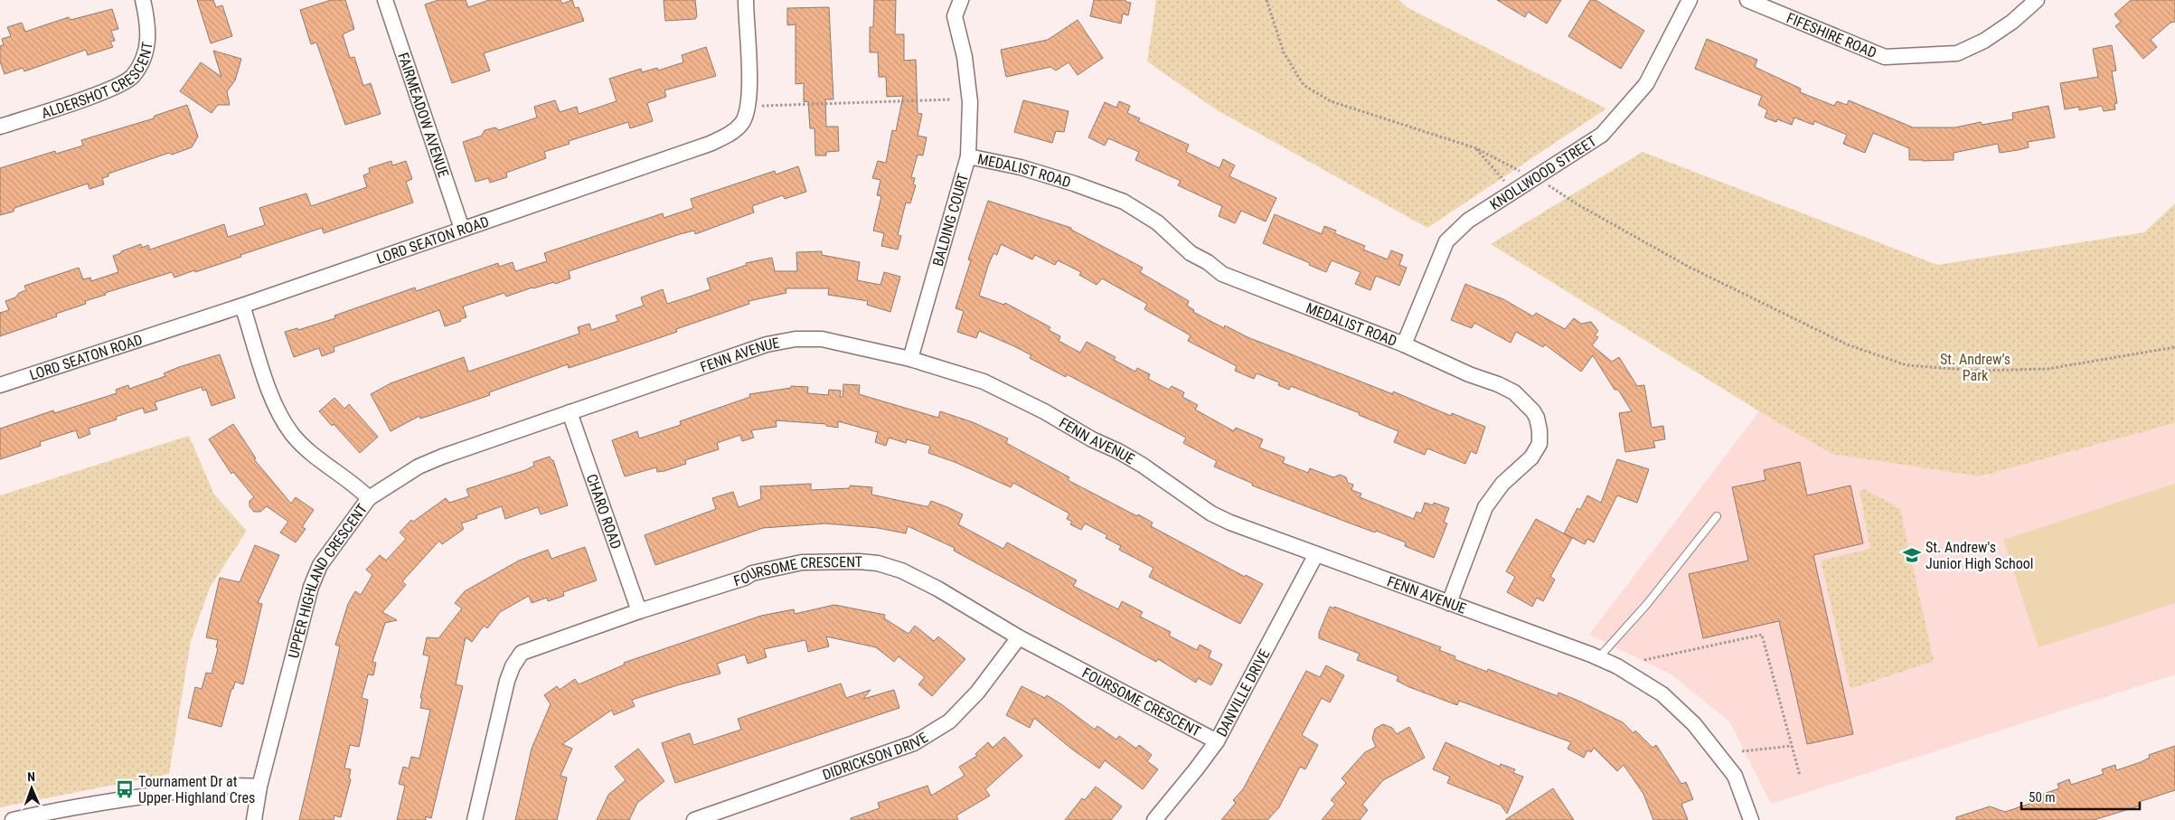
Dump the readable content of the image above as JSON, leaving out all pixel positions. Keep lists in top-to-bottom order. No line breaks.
{"streets":{"street":["FIFESHIRE ROAD","ALDERSHOT CRESCENT","FAIRMEADOW AVENUE","MEDALIST ROAD","KNOLLWOOD STREET","BALDING COURT","LORD SEATON ROAD","FENN AVENUE","CHARO ROAD","FOURSOME CRESCENT","UPPER HIGHLAND CRESCENT","DANVILLE DRIVE","DIDRICKSON DRIVE"]},"crossings":[["FAIRMEADOW AVENUE","LORD SEATON ROAD"],["MEDALIST ROAD","KNOLLWOOD STREET"],["MEDALIST ROAD","BALDING COURT"],["MEDALIST ROAD","FENN AVENUE"],["BALDING COURT","FENN AVENUE"],["LORD SEATON ROAD","UPPER HIGHLAND CRESCENT"],["FENN AVENUE","CHARO ROAD"],["FENN AVENUE","UPPER HIGHLAND CRESCENT"],["FENN AVENUE","DANVILLE DRIVE"],["CHARO ROAD","FOURSOME CRESCENT"],["FOURSOME CRESCENT","DANVILLE DRIVE"],["FOURSOME CRESCENT","DIDRICKSON DRIVE"]],"parks":["St. Andrew’s Park"],"places":{"school or university":["St. Andrew's Junior High School"],"bus stop":["Tournament Dr at Upper Highland Cres"]},"scale_bar":"50 m","north":"top"}
